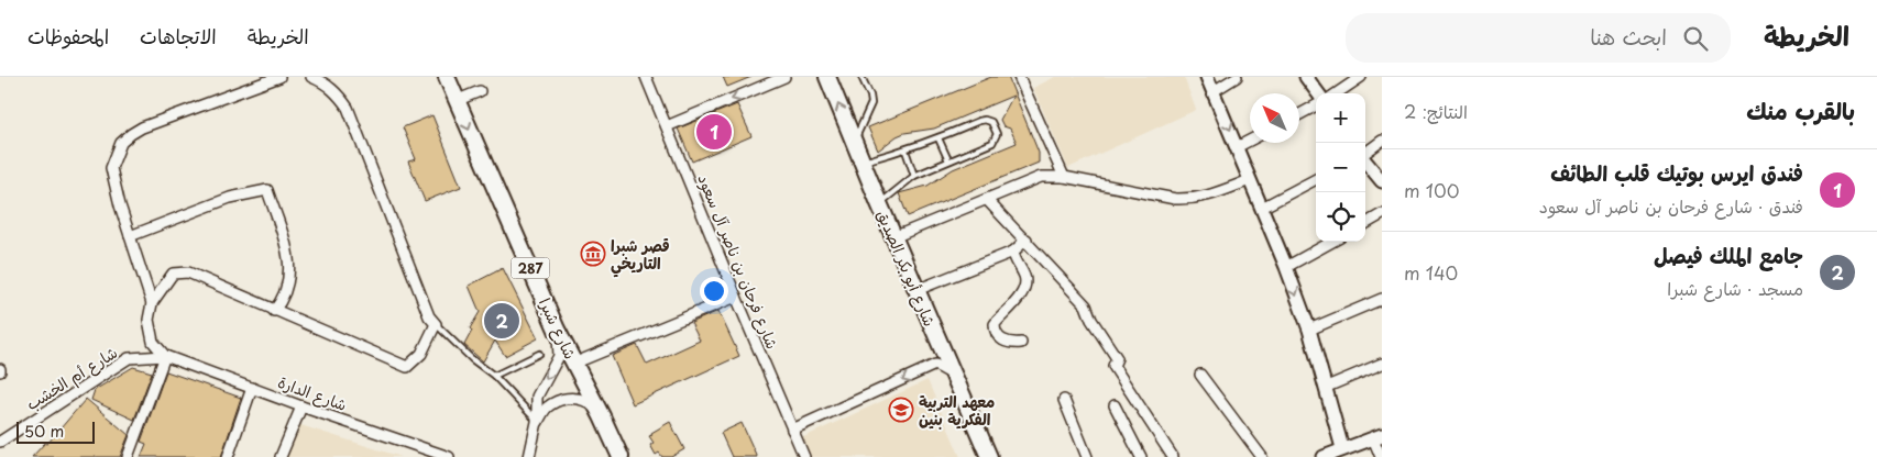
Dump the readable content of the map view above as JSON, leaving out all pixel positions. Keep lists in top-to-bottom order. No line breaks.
{"streets":{"main road":["287","شارع أبو بكر الصديق","شارع شبرا"],"street":["شارع فرحان بن ناصر آل سعود","شارع أم الخشب","شارع الدارة"]},"crossings":[["شارع أم الخشب","شارع الدارة"]],"one_way":["شارع شبرا"],"places":{"museum":["قصر شبرا التاريخي"],"school or university":["معهد التربية الفكرية بنين"]},"scale_bar":"50 m","north":"top left","page":{"header":"الخريطة","search":"ابحث هنا","nav":["الخريطة","الاتجاهات","المحفوظات"],"heading":["بالقرب منك","النتائج: 2"],"map_buttons":["+","−"],"pins":["1","2"],"list":[{"mark":"1","name":"فندق ايرس بوتيك قلب الطائف","note":"فندق · شارع فرحان بن ناصر آل سعود","value":"100 m"},{"mark":"2","name":"جامع الملك فيصل","note":"مسجد · شارع شبرا","value":"140 m"}],"scale":"50 m"}}
